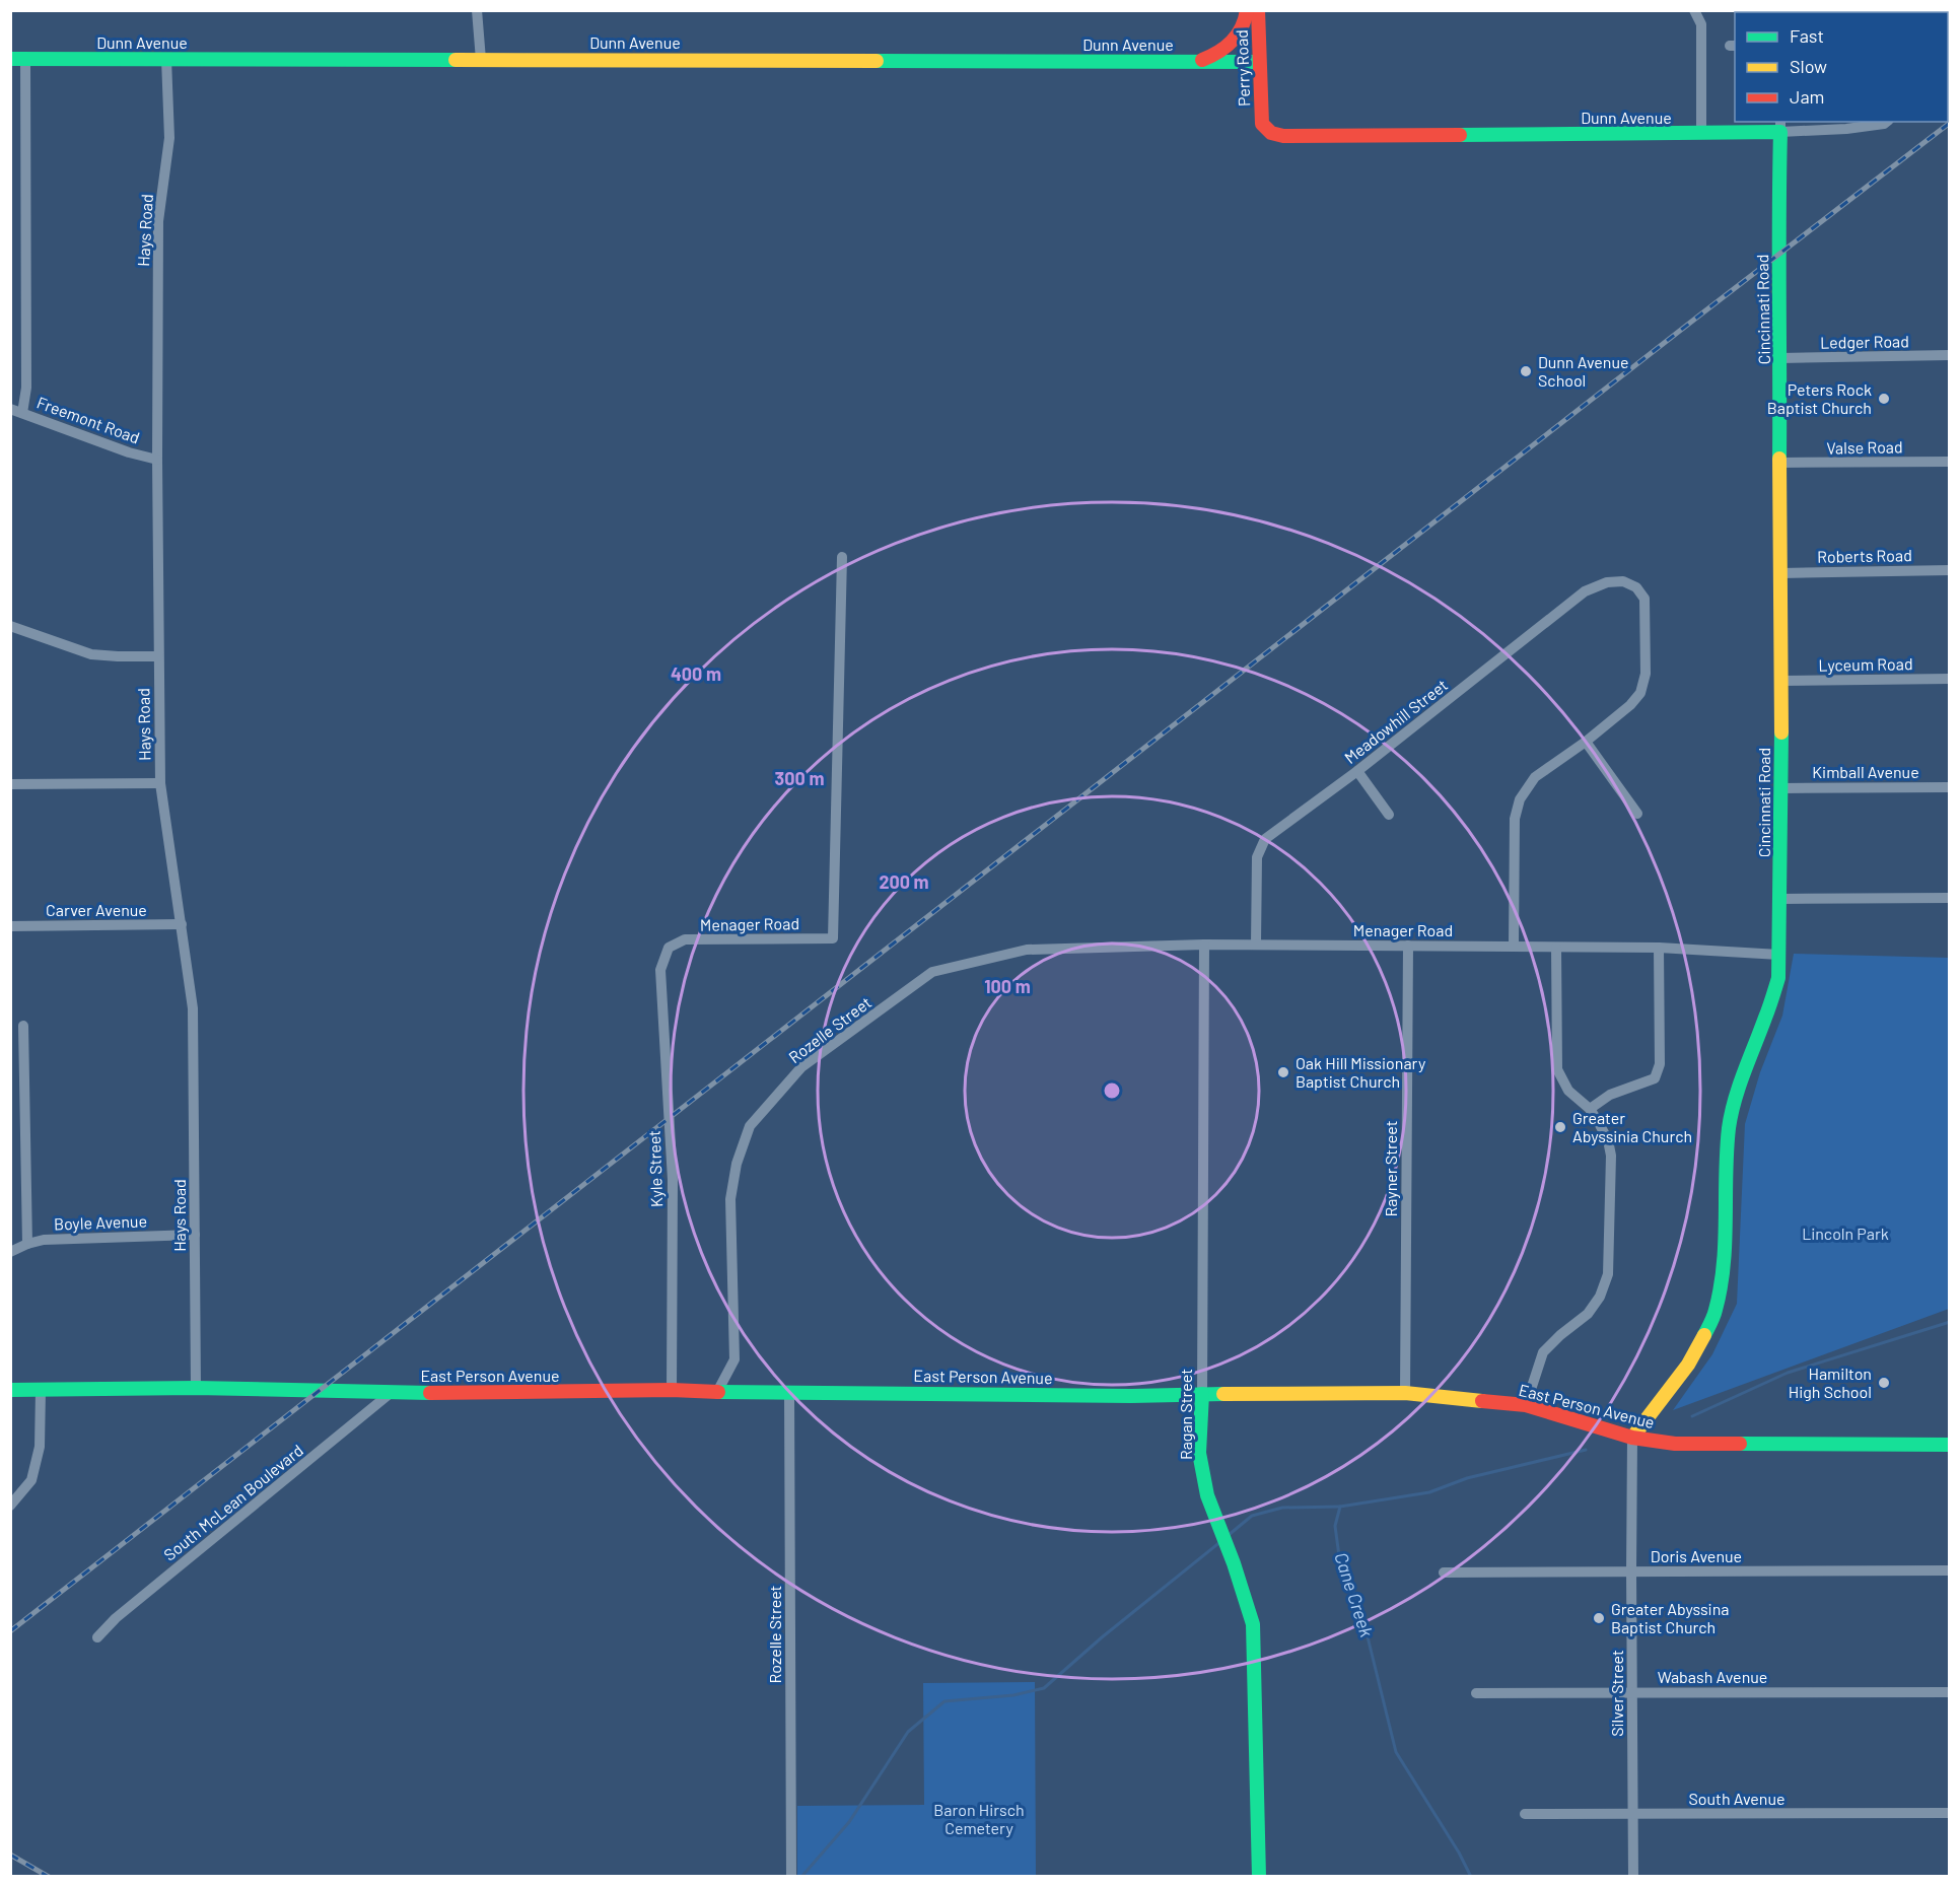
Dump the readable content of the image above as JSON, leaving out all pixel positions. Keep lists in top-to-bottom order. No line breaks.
{"streets":{"main road":["Dunn Avenue","Perry Road","Cincinnati Road","East Person Avenue","Ragan Street"],"street":["Hays Road","Ledger Road","Freemont Road","Valse Road","Roberts Road","Lyceum Road","Meadowhill Street","Kimball Avenue","Carver Avenue","Menager Road","Rozelle Street","Kyle Street","Rayner Street","Boyle Avenue","South McLean Boulevard","Doris Avenue","Wabash Avenue","Silver Street","South Avenue"]},"crossings":[["Dunn Avenue","Perry Road"],["Dunn Avenue","Hays Road"],["Dunn Avenue","Cincinnati Road"],["Hays Road","Freemont Road"],["Hays Road","Carver Avenue"],["Hays Road","Boyle Avenue"],["Hays Road","East Person Avenue"],["Cincinnati Road","Ledger Road"],["Cincinnati Road","Valse Road"],["Cincinnati Road","Roberts Road"],["Cincinnati Road","Lyceum Road"],["Cincinnati Road","Kimball Avenue"],["Cincinnati Road","Menager Road"],["Cincinnati Road","East Person Avenue"],["Cincinnati Road","Silver Street"],["Meadowhill Street","Menager Road"],["Menager Road","Rozelle Street"],["Menager Road","Kyle Street"],["Menager Road","Rayner Street"],["Menager Road","Ragan Street"],["Rozelle Street","East Person Avenue"],["Kyle Street","East Person Avenue"],["Rayner Street","East Person Avenue"],["East Person Avenue","Ragan Street"],["East Person Avenue","South McLean Boulevard"],["East Person Avenue","Silver Street"],["Doris Avenue","Silver Street"],["Wabash Avenue","Silver Street"],["Silver Street","South Avenue"]],"water":["Cane Creek"],"parks":["Lincoln Park","Baron Hirsch Cemetery"],"places":["Dunn Avenue School","Peters Rock Baptist Church","Oak Hill Missionary Baptist Church","Greater Abyssinia Church","Hamilton High School","Greater Abyssina Baptist Church"],"legend":["Fast","Slow","Jam"],"rings":["400 m","300 m","200 m","100 m"]}
